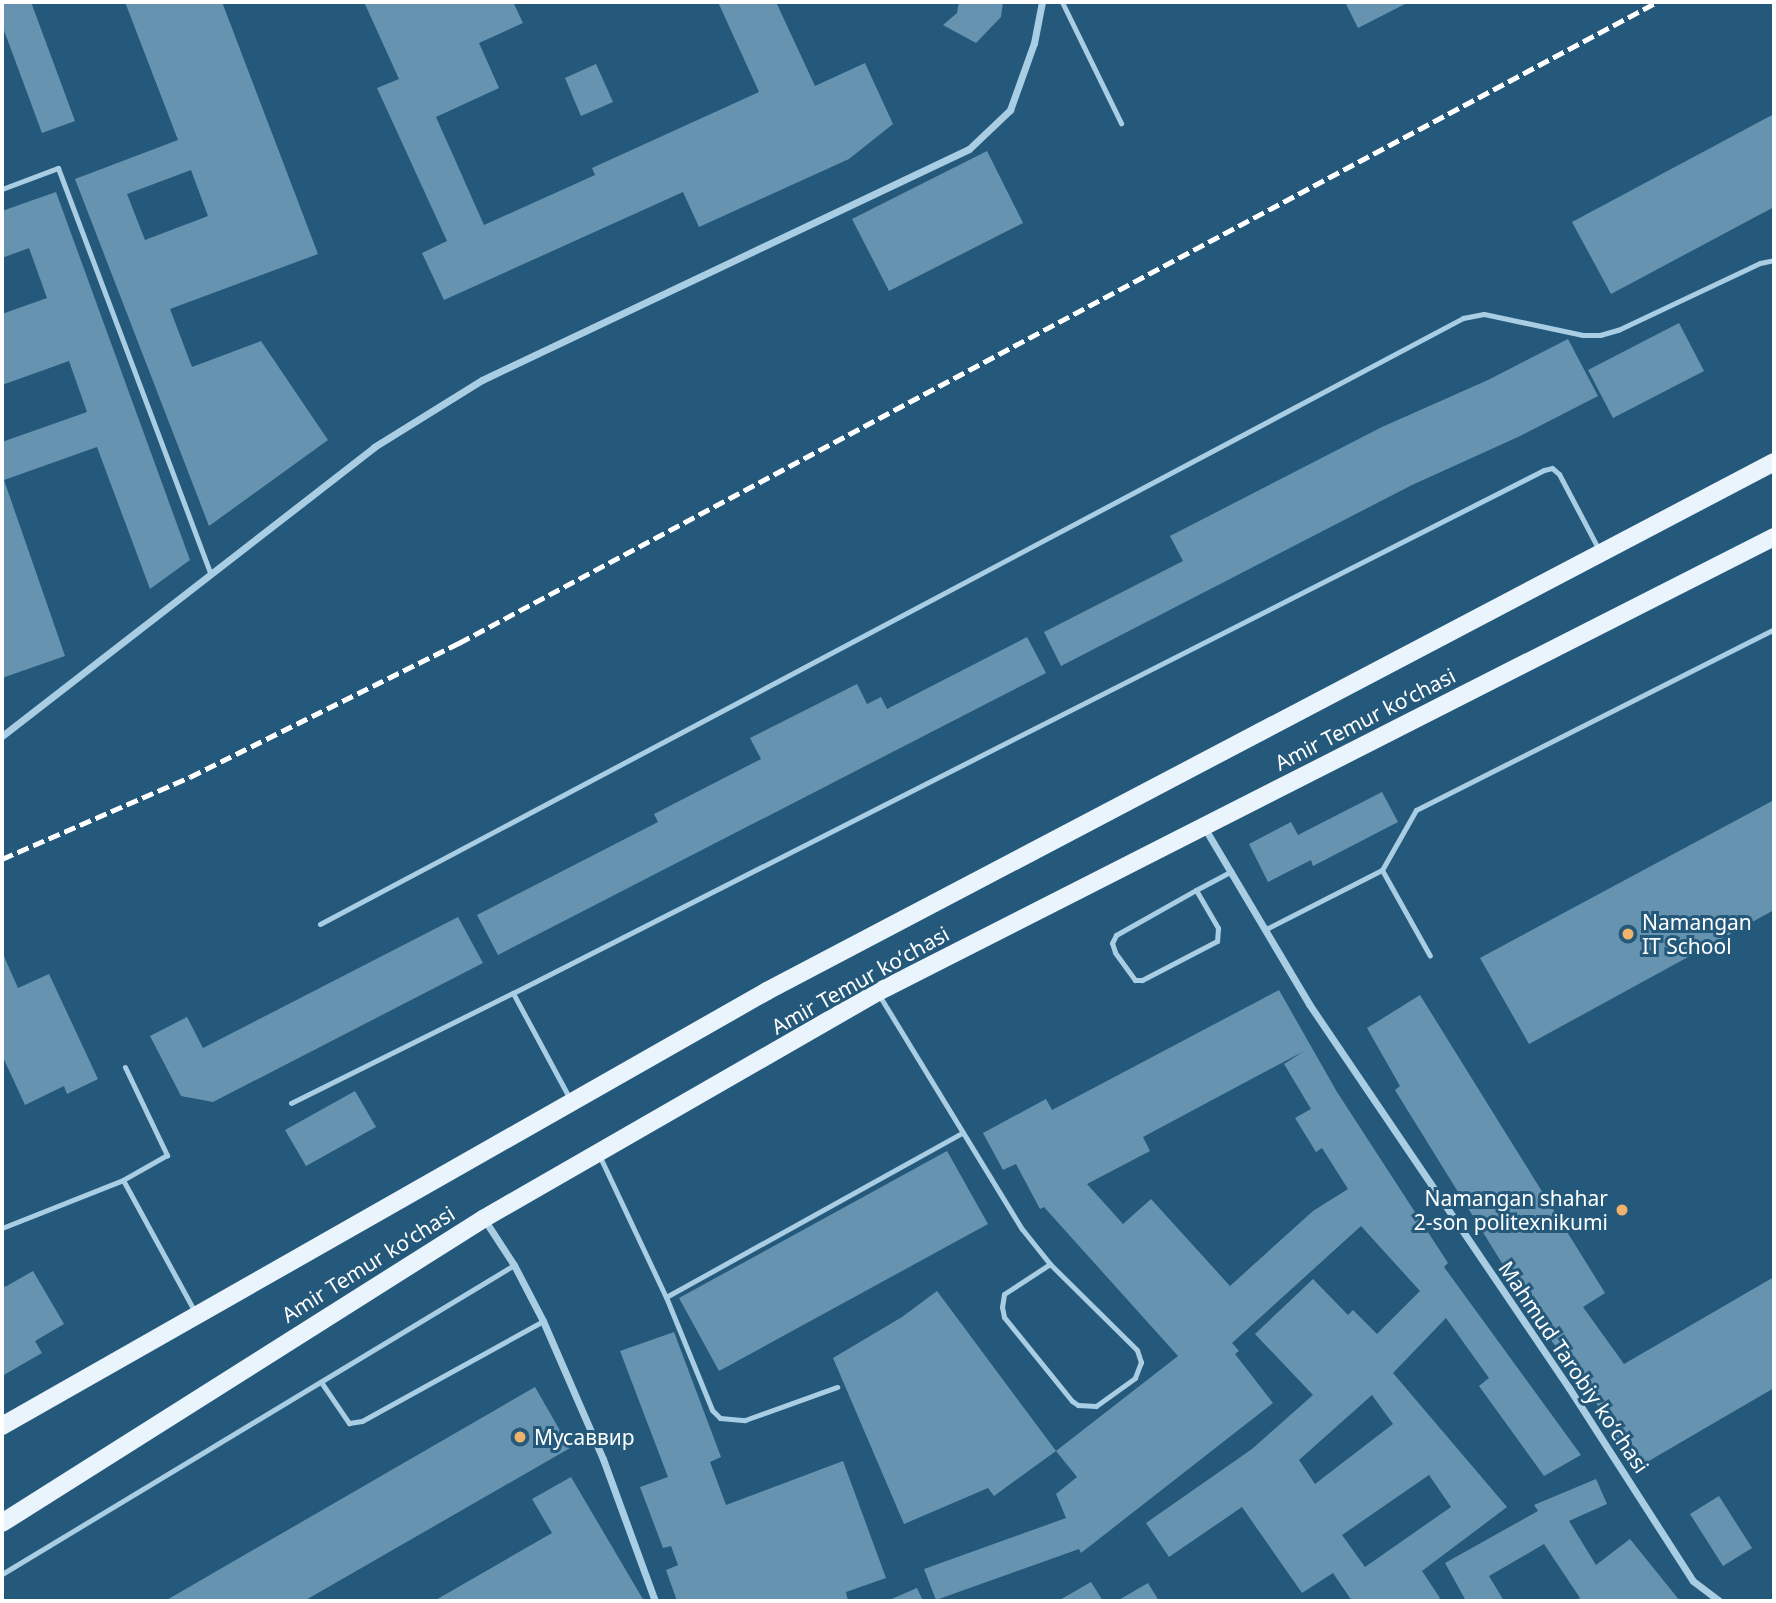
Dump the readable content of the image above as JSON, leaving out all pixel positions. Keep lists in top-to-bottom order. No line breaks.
{"streets":{"main road":["Amir Temur koʻchasi"],"street":["Mahmud Tarobiy koʻchasi"]},"crossings":[["Amir Temur koʻchasi","Mahmud Tarobiy koʻchasi"]],"places":["Namangan IT School","Namangan shahar 2-son politexnikumi","Мусаввир"]}
